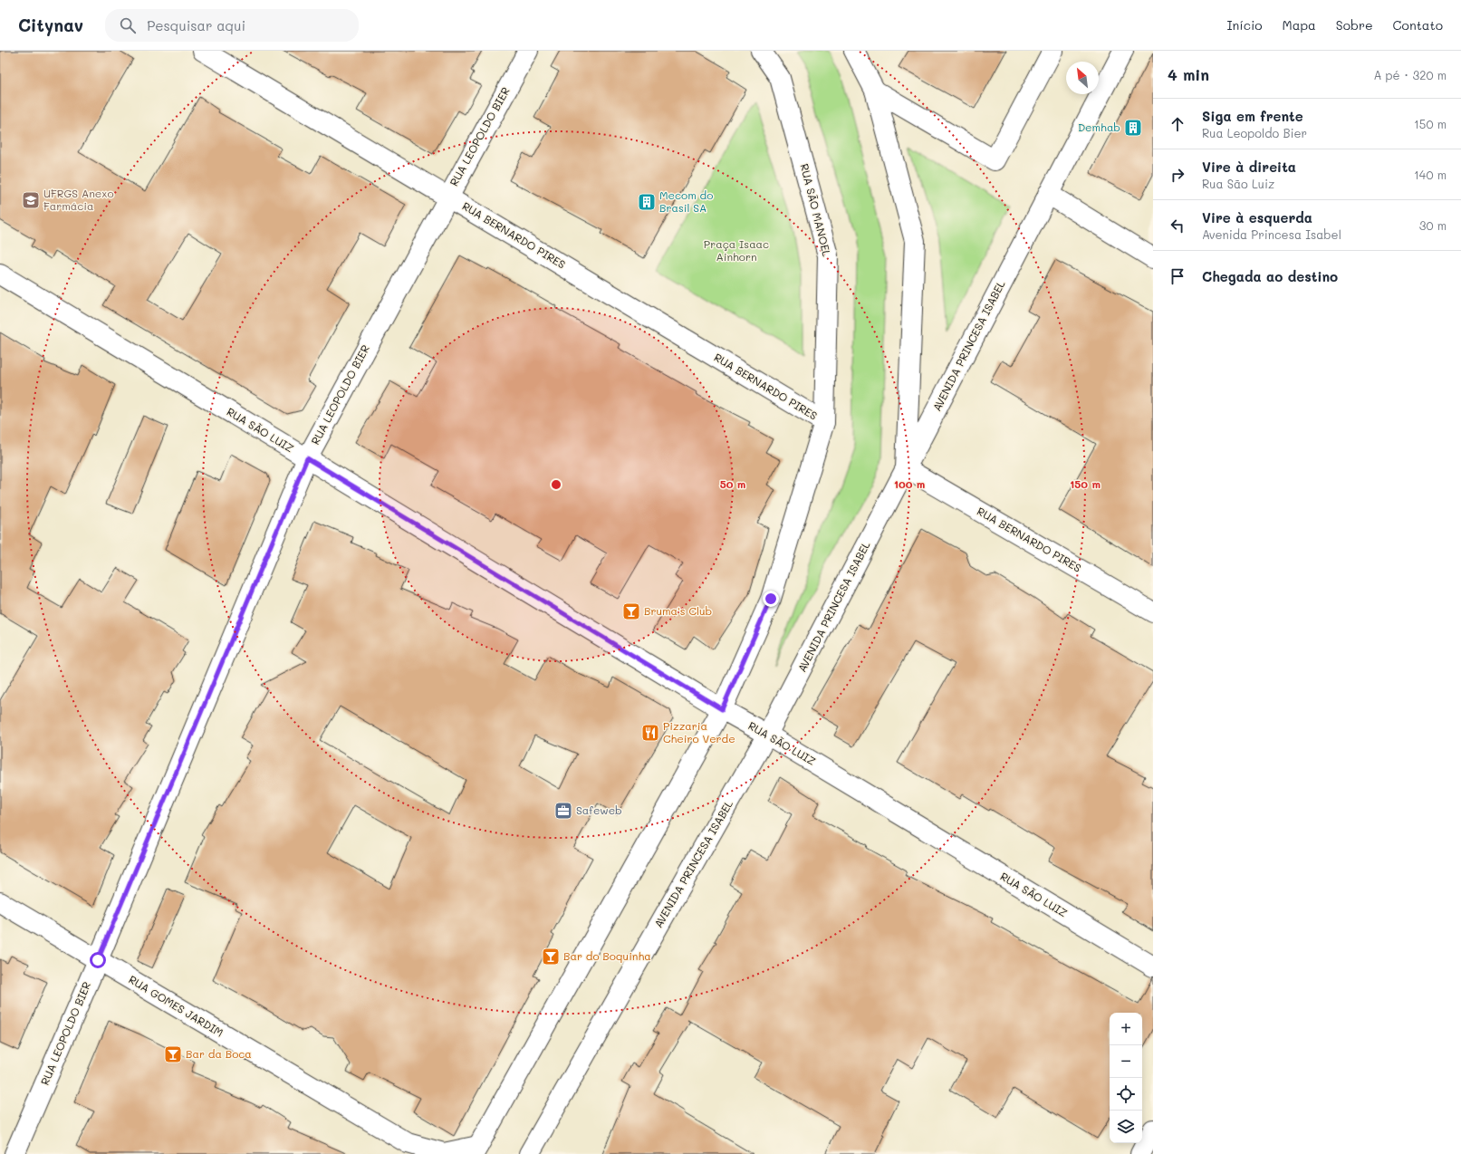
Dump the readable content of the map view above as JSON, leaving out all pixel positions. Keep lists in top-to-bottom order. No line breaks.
{"streets":{"street":["RUA LEOPOLDO BIER","RUA SÃO MANOEL","RUA BERNARDO PIRES","AVENIDA PRINCESA ISABEL","RUA SÃO LUIZ","RUA GOMES JARDIM"]},"crossings":[["RUA LEOPOLDO BIER","RUA BERNARDO PIRES"],["RUA LEOPOLDO BIER","RUA SÃO LUIZ"],["RUA LEOPOLDO BIER","RUA GOMES JARDIM"],["RUA SÃO MANOEL","RUA BERNARDO PIRES"],["RUA BERNARDO PIRES","AVENIDA PRINCESA ISABEL"],["AVENIDA PRINCESA ISABEL","RUA SÃO LUIZ"]],"parks":["Praça Isaac Ainhorn"],"places":{"building":["Demhab","Mecom do Brasil SA"],"school or university":["UFRGS Anexo Farmácia"],"bar":["Bruma's Club","Bar do Boquinha","Bar da Boca"],"restaurant":["Pizzaria Cheiro Verde"],"office":["Safeweb"]},"north":"top left","page":{"header":"Citynav","search":"Pesquisar aqui","nav":["Início","Mapa","Sobre","Contato"],"heading":["4 min","A pé · 320 m"],"list":[["Siga em frente","Rua Leopoldo Bier","150 m"],["Vire à direita","Rua São Luiz","140 m"],["Vire à esquerda","Avenida Princesa Isabel","30 m"],"Chegada ao destino"],"map_buttons":["+","−"]},"rings":["50 m","100 m","150 m"]}
